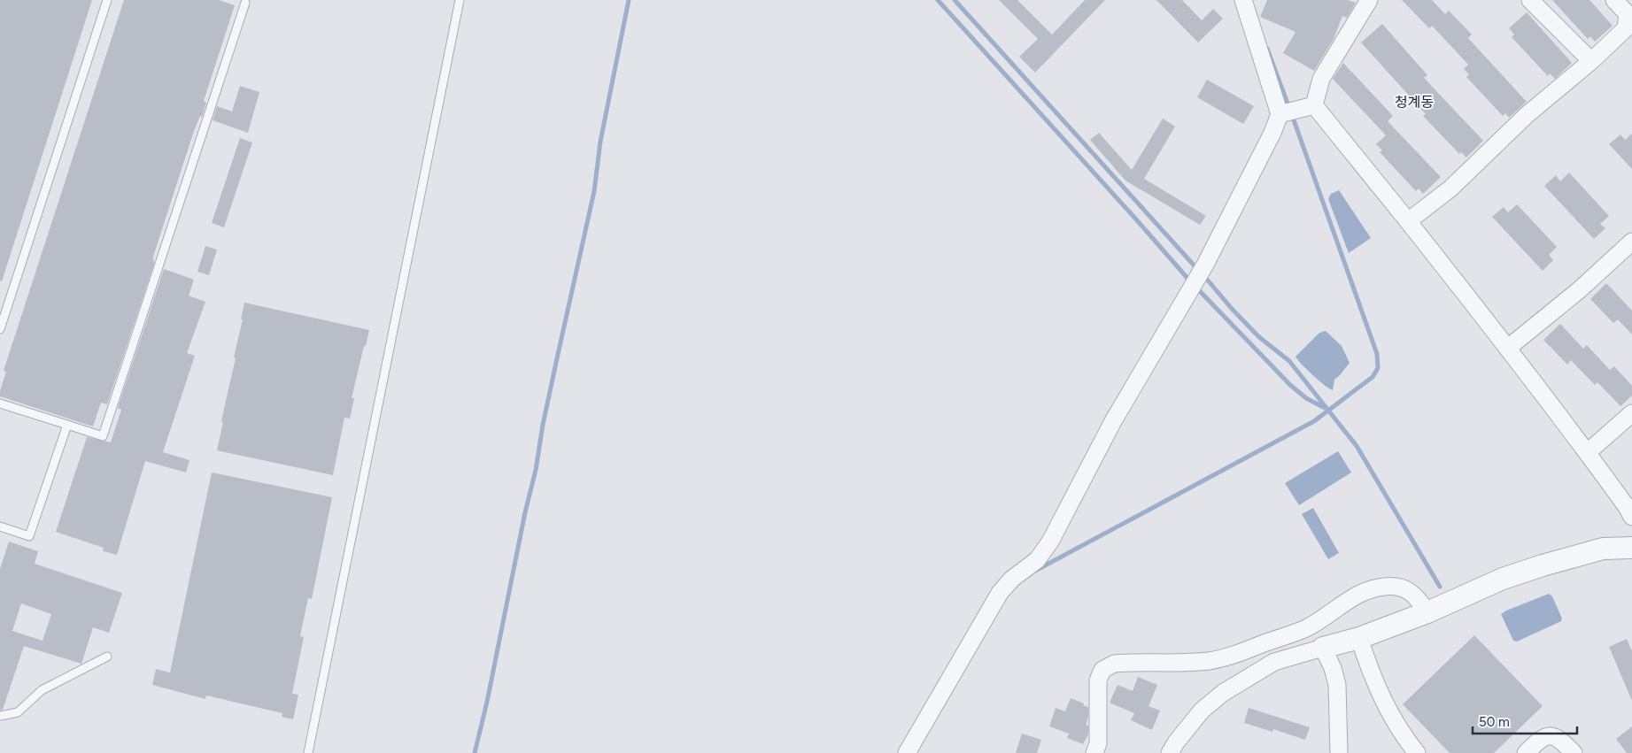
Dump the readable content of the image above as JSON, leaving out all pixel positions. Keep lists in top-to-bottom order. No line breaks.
{"districts":["청계동"],"scale_bar":"50 m"}
